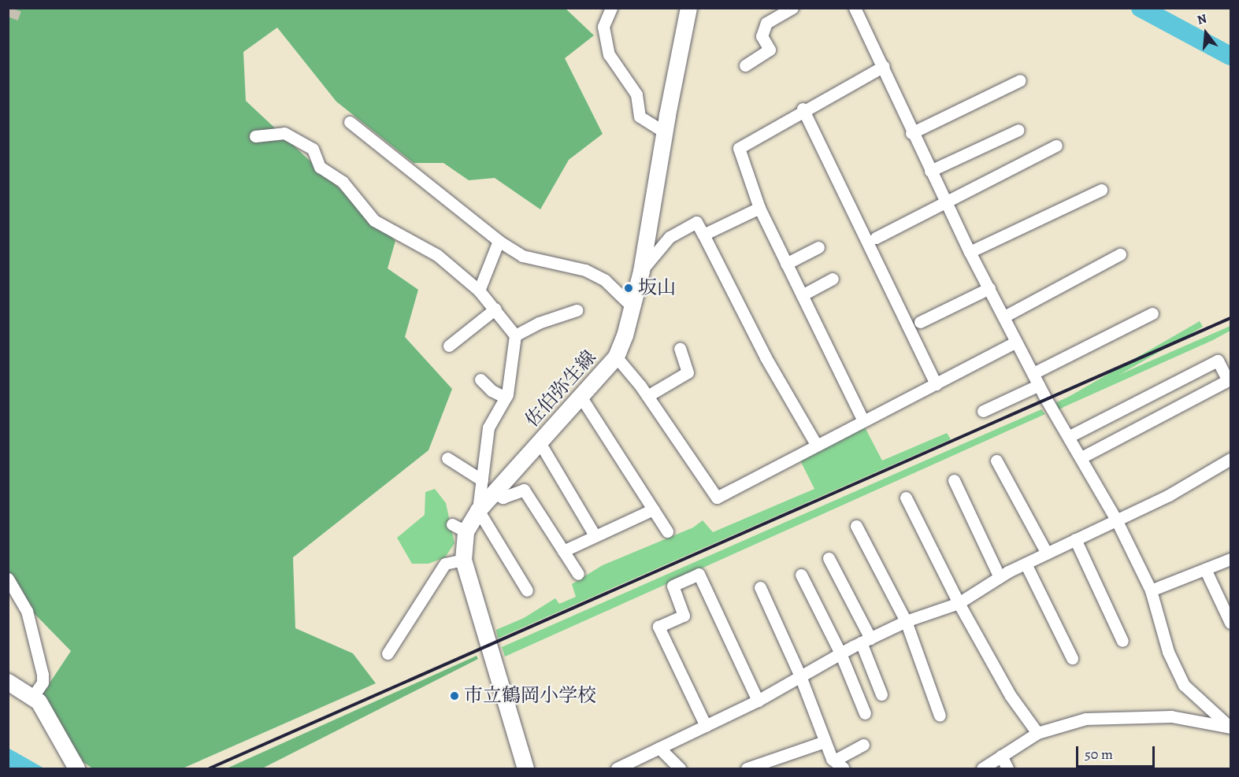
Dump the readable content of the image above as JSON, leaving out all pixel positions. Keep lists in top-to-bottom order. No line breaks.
{"streets":{"main road":["佐伯弥生線"]},"places":["坂山","市立鶴岡小学校"],"scale_bar":"50 m","north":"top"}
